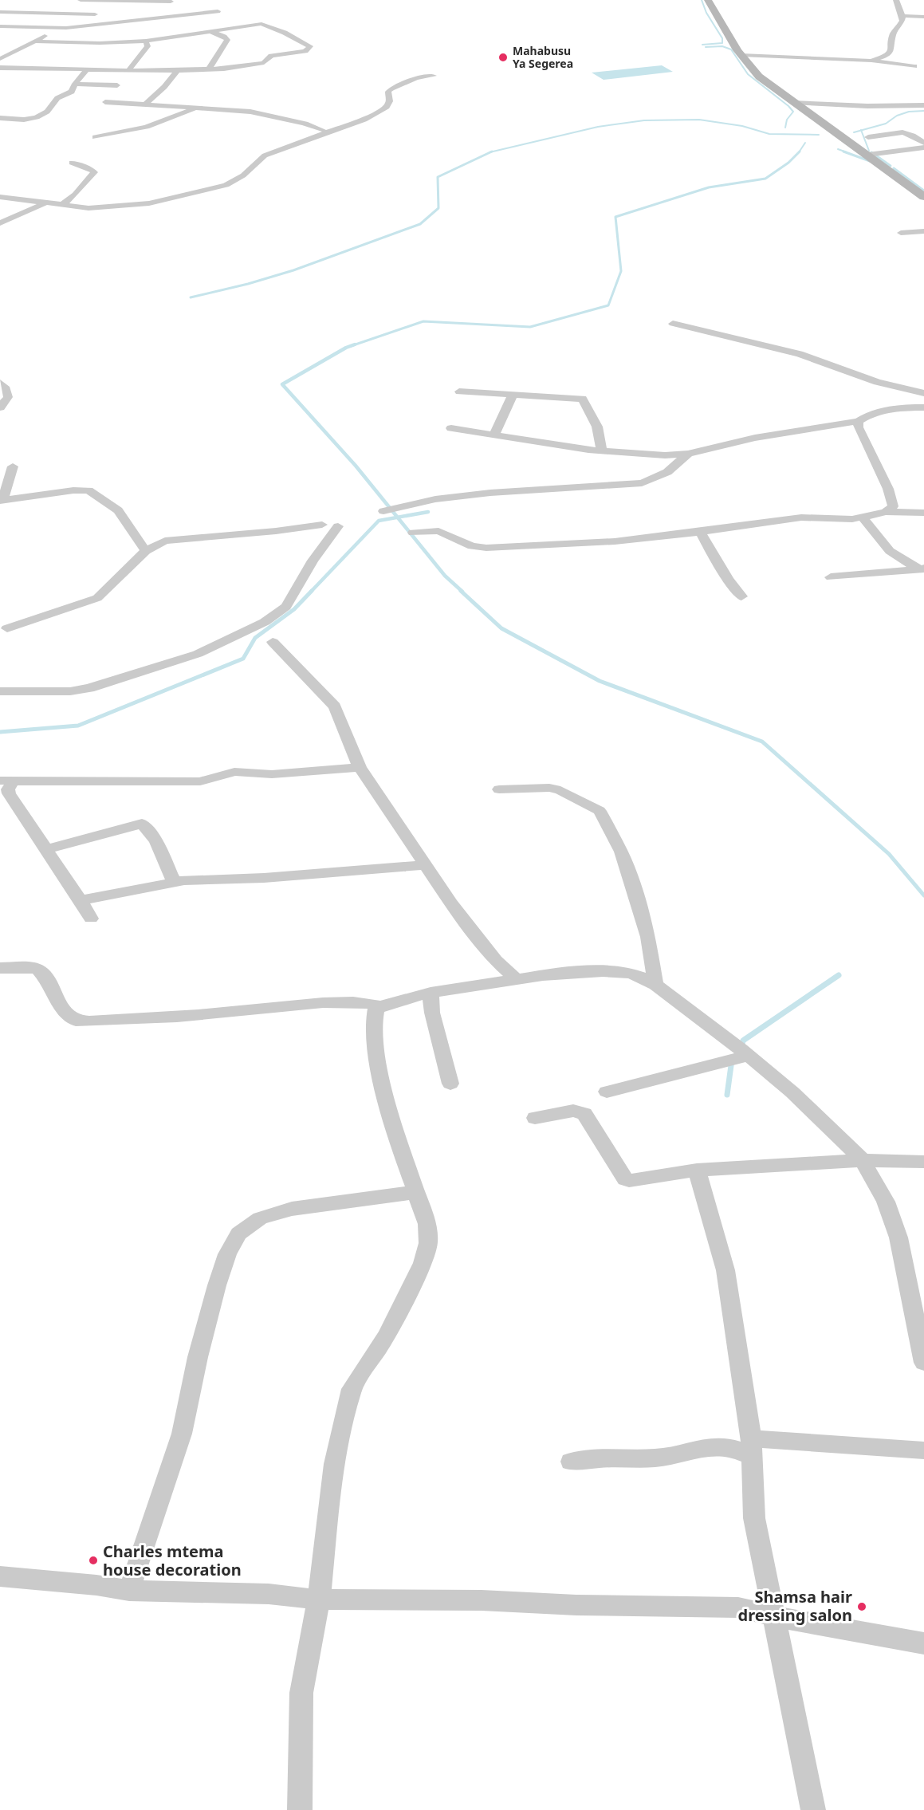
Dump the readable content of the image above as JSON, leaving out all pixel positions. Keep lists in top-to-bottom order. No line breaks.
{"places":["Mahabusu Ya Segerea","Charles mtema house decoration","Shamsa hair dressing salon"]}
